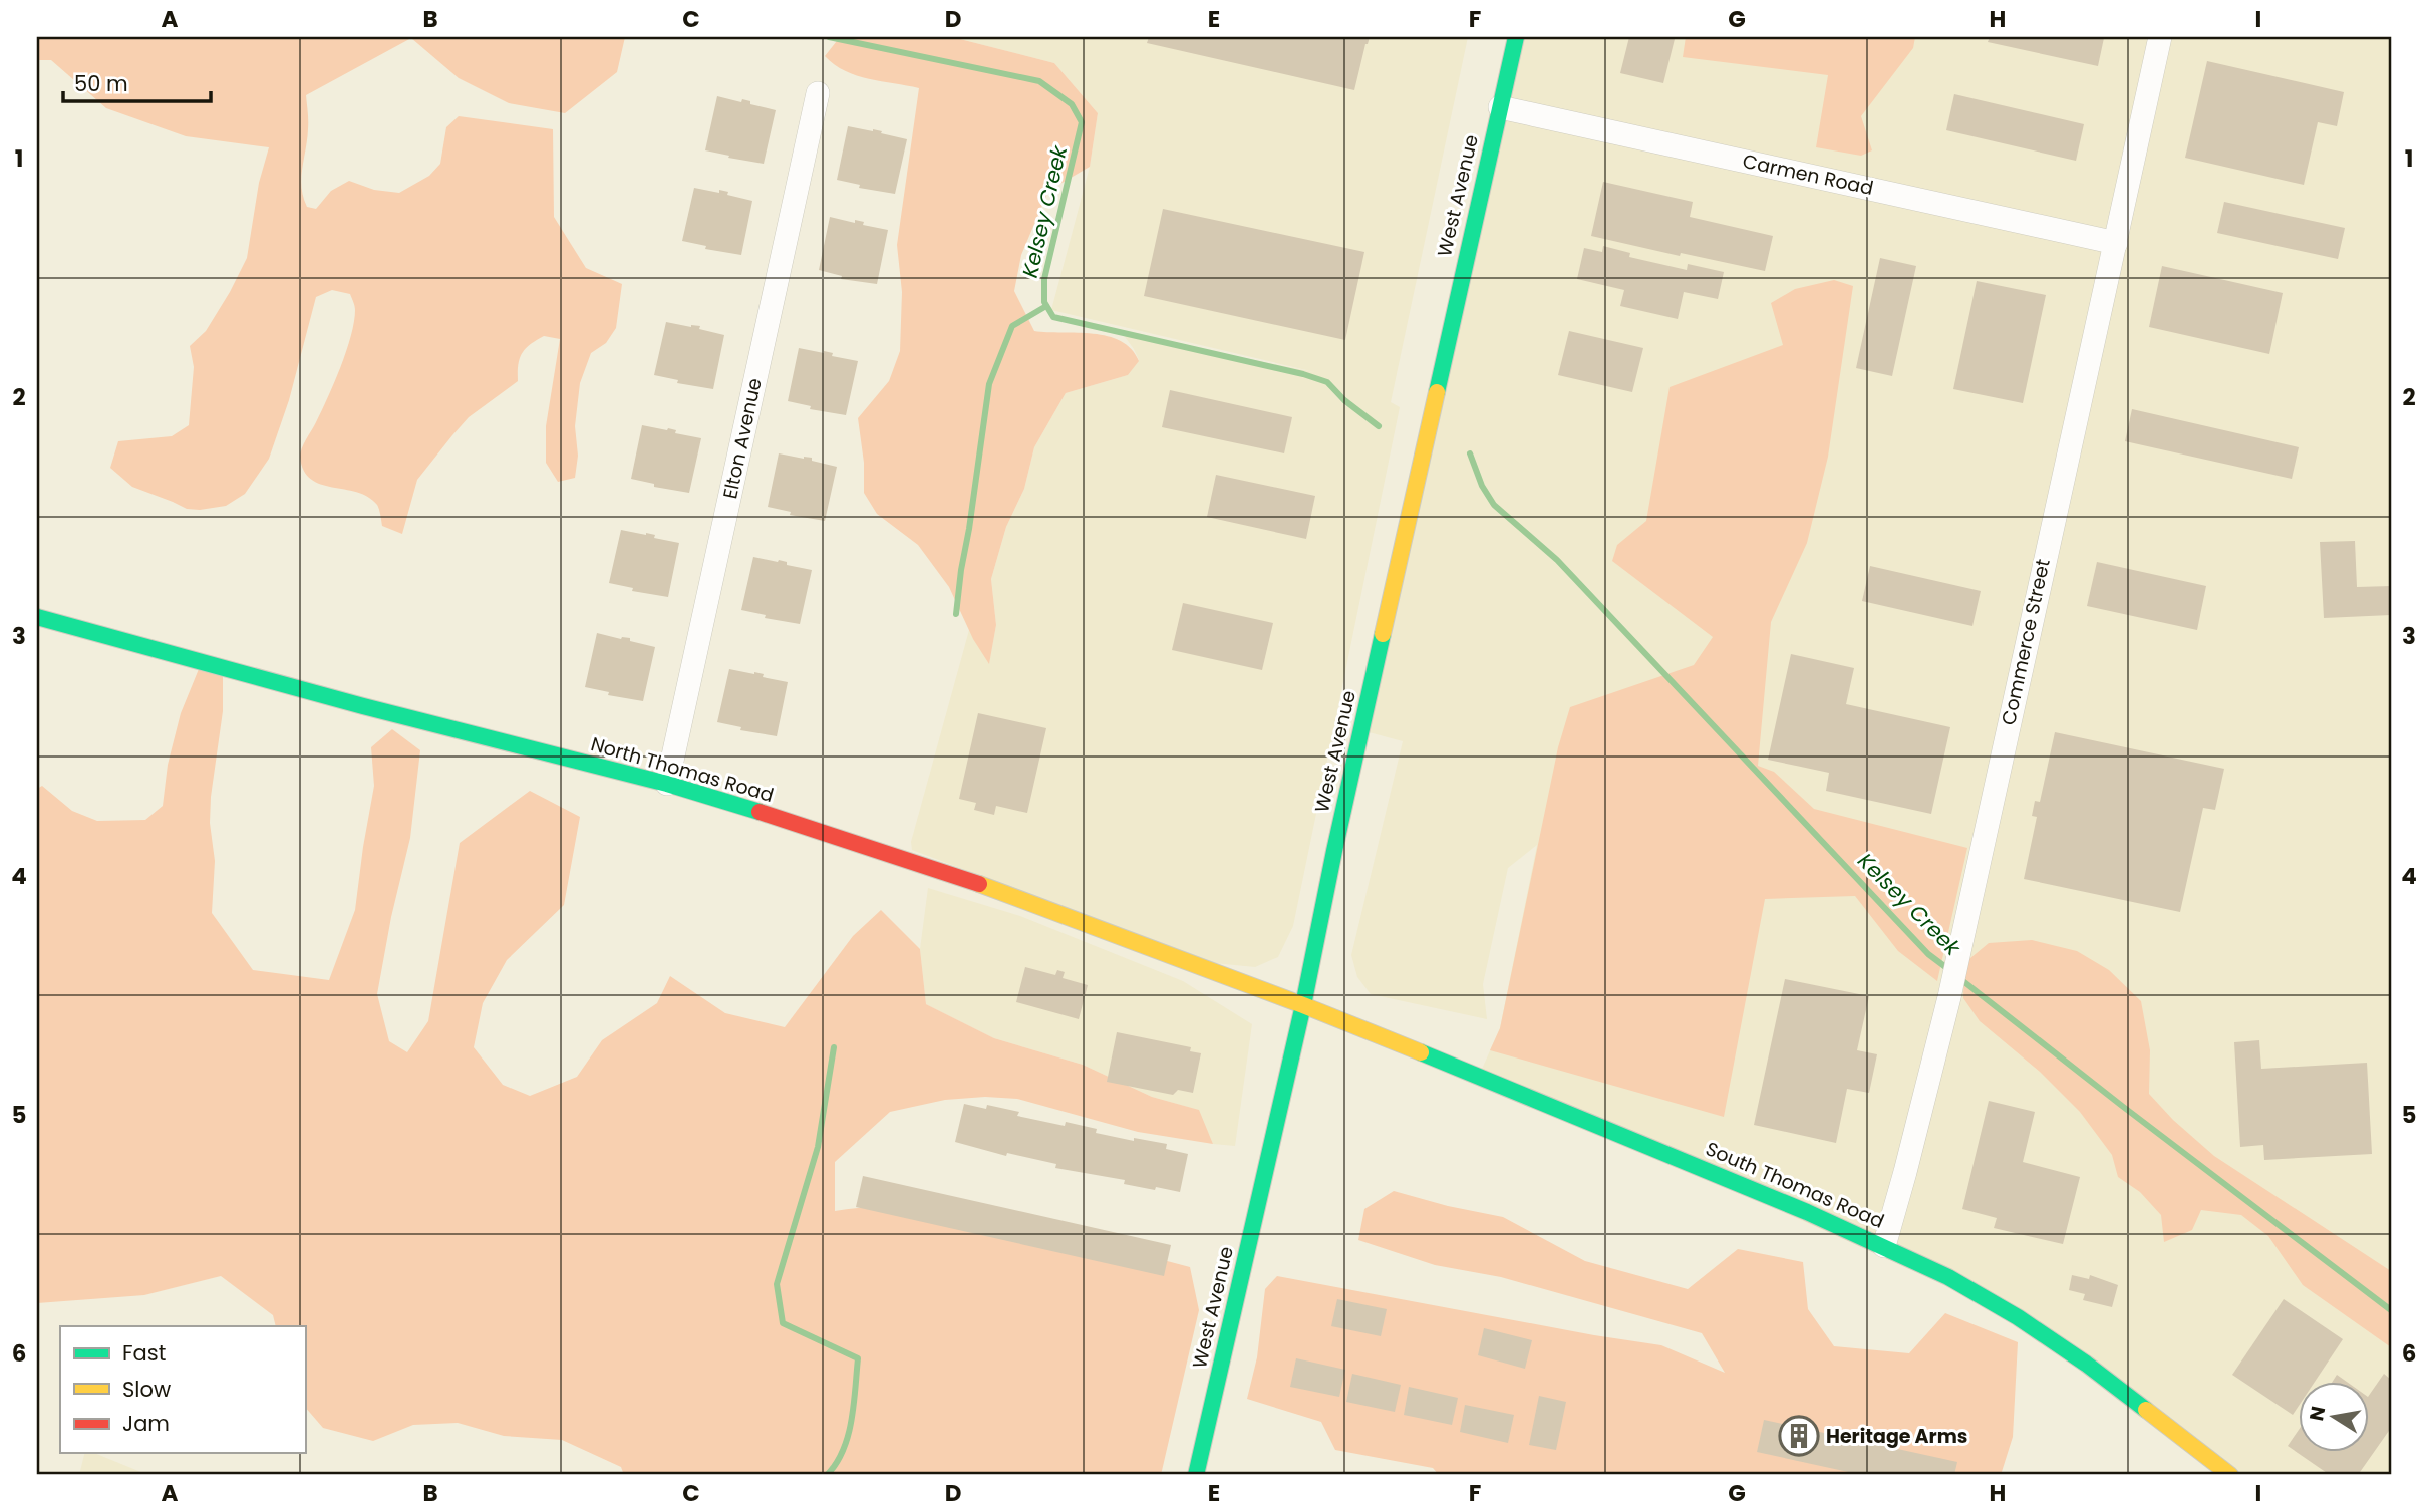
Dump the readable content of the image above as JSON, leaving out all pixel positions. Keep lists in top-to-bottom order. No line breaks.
{"streets":{"street":["Carmen Road","West Avenue","Elton Avenue","Commerce Street","North Thomas Road","South Thomas Road"]},"crossings":[["Carmen Road","West Avenue"],["Carmen Road","Commerce Street"],["West Avenue","North Thomas Road"],["West Avenue","South Thomas Road"],["Elton Avenue","North Thomas Road"],["Commerce Street","South Thomas Road"],["North Thomas Road","South Thomas Road"]],"water":["Kelsey Creek"],"places":{"building":["Heritage Arms"]},"legend":["Fast","Slow","Jam"],"scale_bar":"50 m","north":"left","grid":{"columns":["A","B","C","D","E","F","G","H","I"],"rows":["1","2","3","4","5","6"]}}
